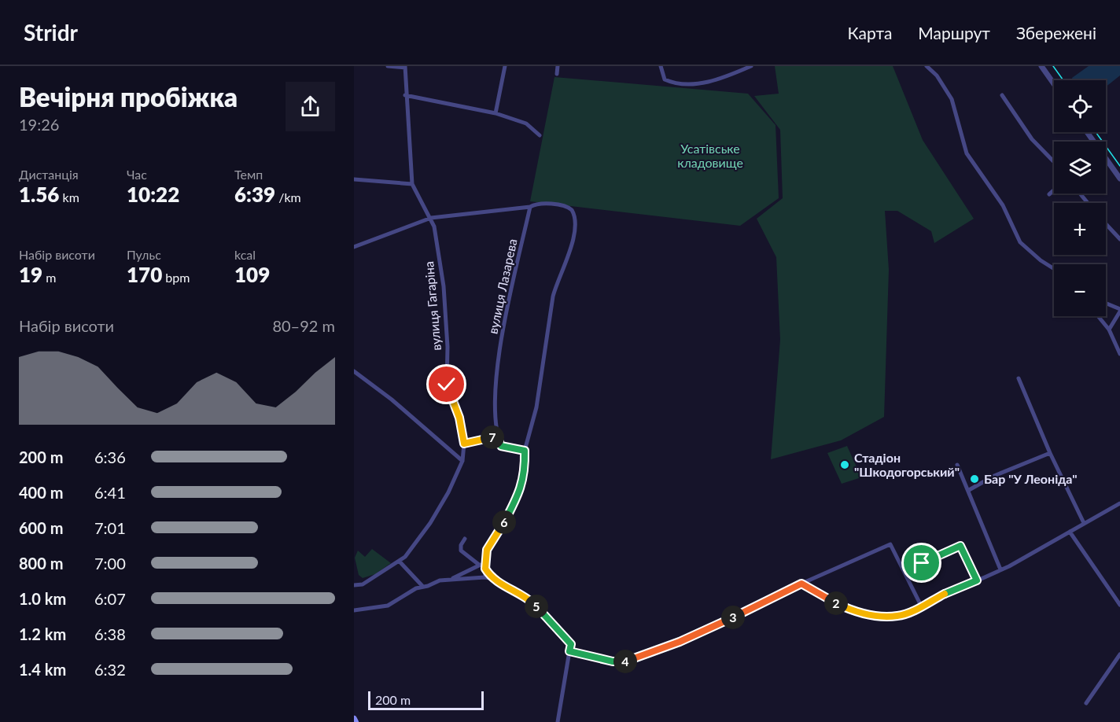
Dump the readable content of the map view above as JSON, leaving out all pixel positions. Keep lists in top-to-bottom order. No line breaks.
{"streets":{"street":["вулиця Лазарева","вулиця Гагаріна"]},"parks":["Усатівське кладовище"],"places":["Стадіон \"Шкодогорський\"","Бар \"У Леоніда\""],"scale_bar":"200 m","page":{"header":"Stridr","nav":["Карта","Маршрут","Збережені"],"heading":["Вечірня пробіжка","19:26"],"map_buttons":["+","−"],"stats":[["Дистанція","1.56 km"],["Час","10:22"],["Темп","6:39 /km"],["Набір висоти","19 m"],["Пульс","170 bpm"],["kcal","109"]],"chart":["Набір висоти","80–92 m"],"pins":["7","6","2","5","3","4"],"list":[{"name":"200 m","note":"6:36"},{"name":"400 m","note":"6:41"},{"name":"600 m","note":"7:01"},{"name":"800 m","note":"7:00"},{"name":"1.0 km","note":"6:07"},{"name":"1.2 km","note":"6:38"},{"name":"1.4 km","note":"6:32"}],"scale":"200 m"}}
